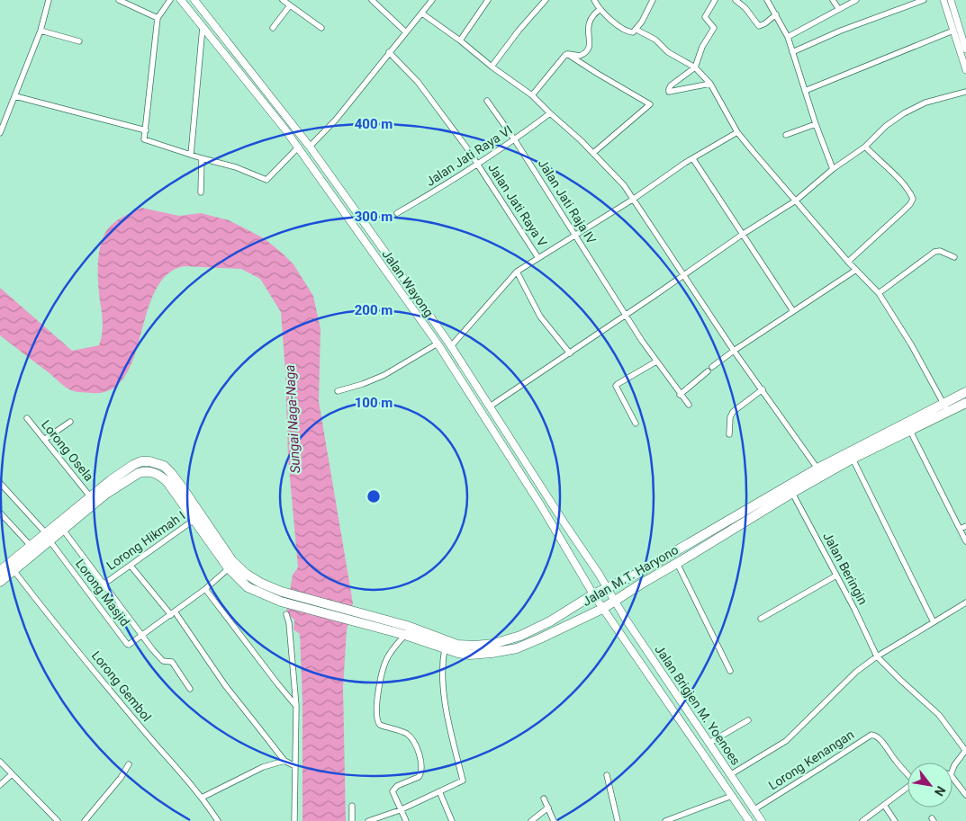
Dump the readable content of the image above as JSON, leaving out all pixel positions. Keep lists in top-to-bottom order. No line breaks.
{"streets":{"highway":["Jalan M.T. Haryono"],"main road":["Jalan Wayong","Jalan Brigjen M. Yoenoes"],"street":["Jalan Jati Raya VI","Jalan Jati Raja IV","Jalan Jati Raya V","Lorong Osela","Lorong Hikmah I","Jalan Beringin","Lorong Masjid","Lorong Gembol","Lorong Kenangan"]},"crossings":[["Jalan Jati Raya VI","Jalan Jati Raja IV"],["Jalan Jati Raya VI","Jalan Jati Raya V"],["Jalan Wayong","Jalan M.T. Haryono"],["Jalan Wayong","Jalan Brigjen M. Yoenoes"],["Lorong Hikmah I","Jalan M.T. Haryono"],["Jalan Beringin","Jalan M.T. Haryono"],["Jalan M.T. Haryono","Jalan Brigjen M. Yoenoes"],["Jalan Brigjen M. Yoenoes","Lorong Kenangan"]],"water":["Sungai Naga-Naga"],"north":"bottom right","rings":["400 m","300 m","200 m","100 m"]}
